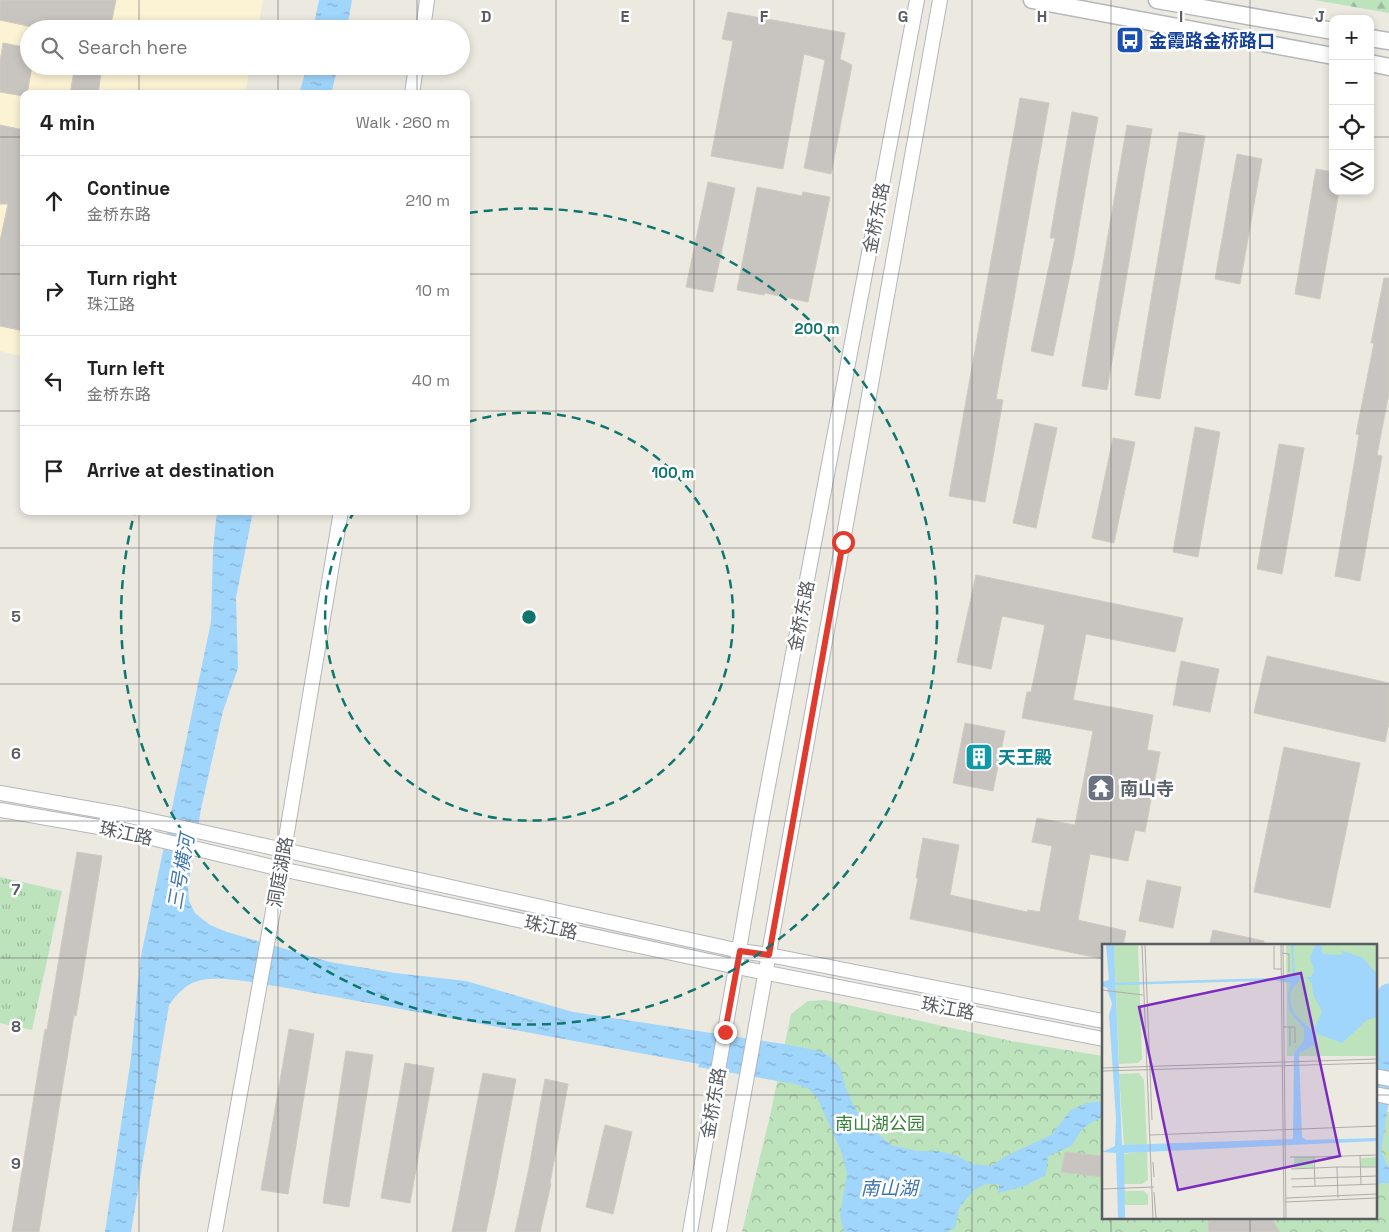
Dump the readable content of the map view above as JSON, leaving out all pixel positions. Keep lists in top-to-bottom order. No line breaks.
{"streets":{"street":["金桥东路","珠江路","洞庭湖路"]},"crossings":[["金桥东路","珠江路"],["珠江路","洞庭湖路"]],"water":["三号横河","南山湖"],"parks":["南山湖公园"],"places":{"bus stop":["金霞路金桥路口"],"building":["天王殿"],"temple":["南山寺"]},"page":{"map_buttons":["+","−"],"search":"Search here","heading":["4 min","Walk · 260 m"],"list":[["Continue","金桥东路","210 m"],["Turn right","珠江路","10 m"],["Turn left","金桥东路","40 m"],"Arrive at destination"]},"grid":{"columns":["D","E","F","G","H","I","J"],"rows":["5","6","7","8","9"]},"rings":["200 m","100 m"]}
